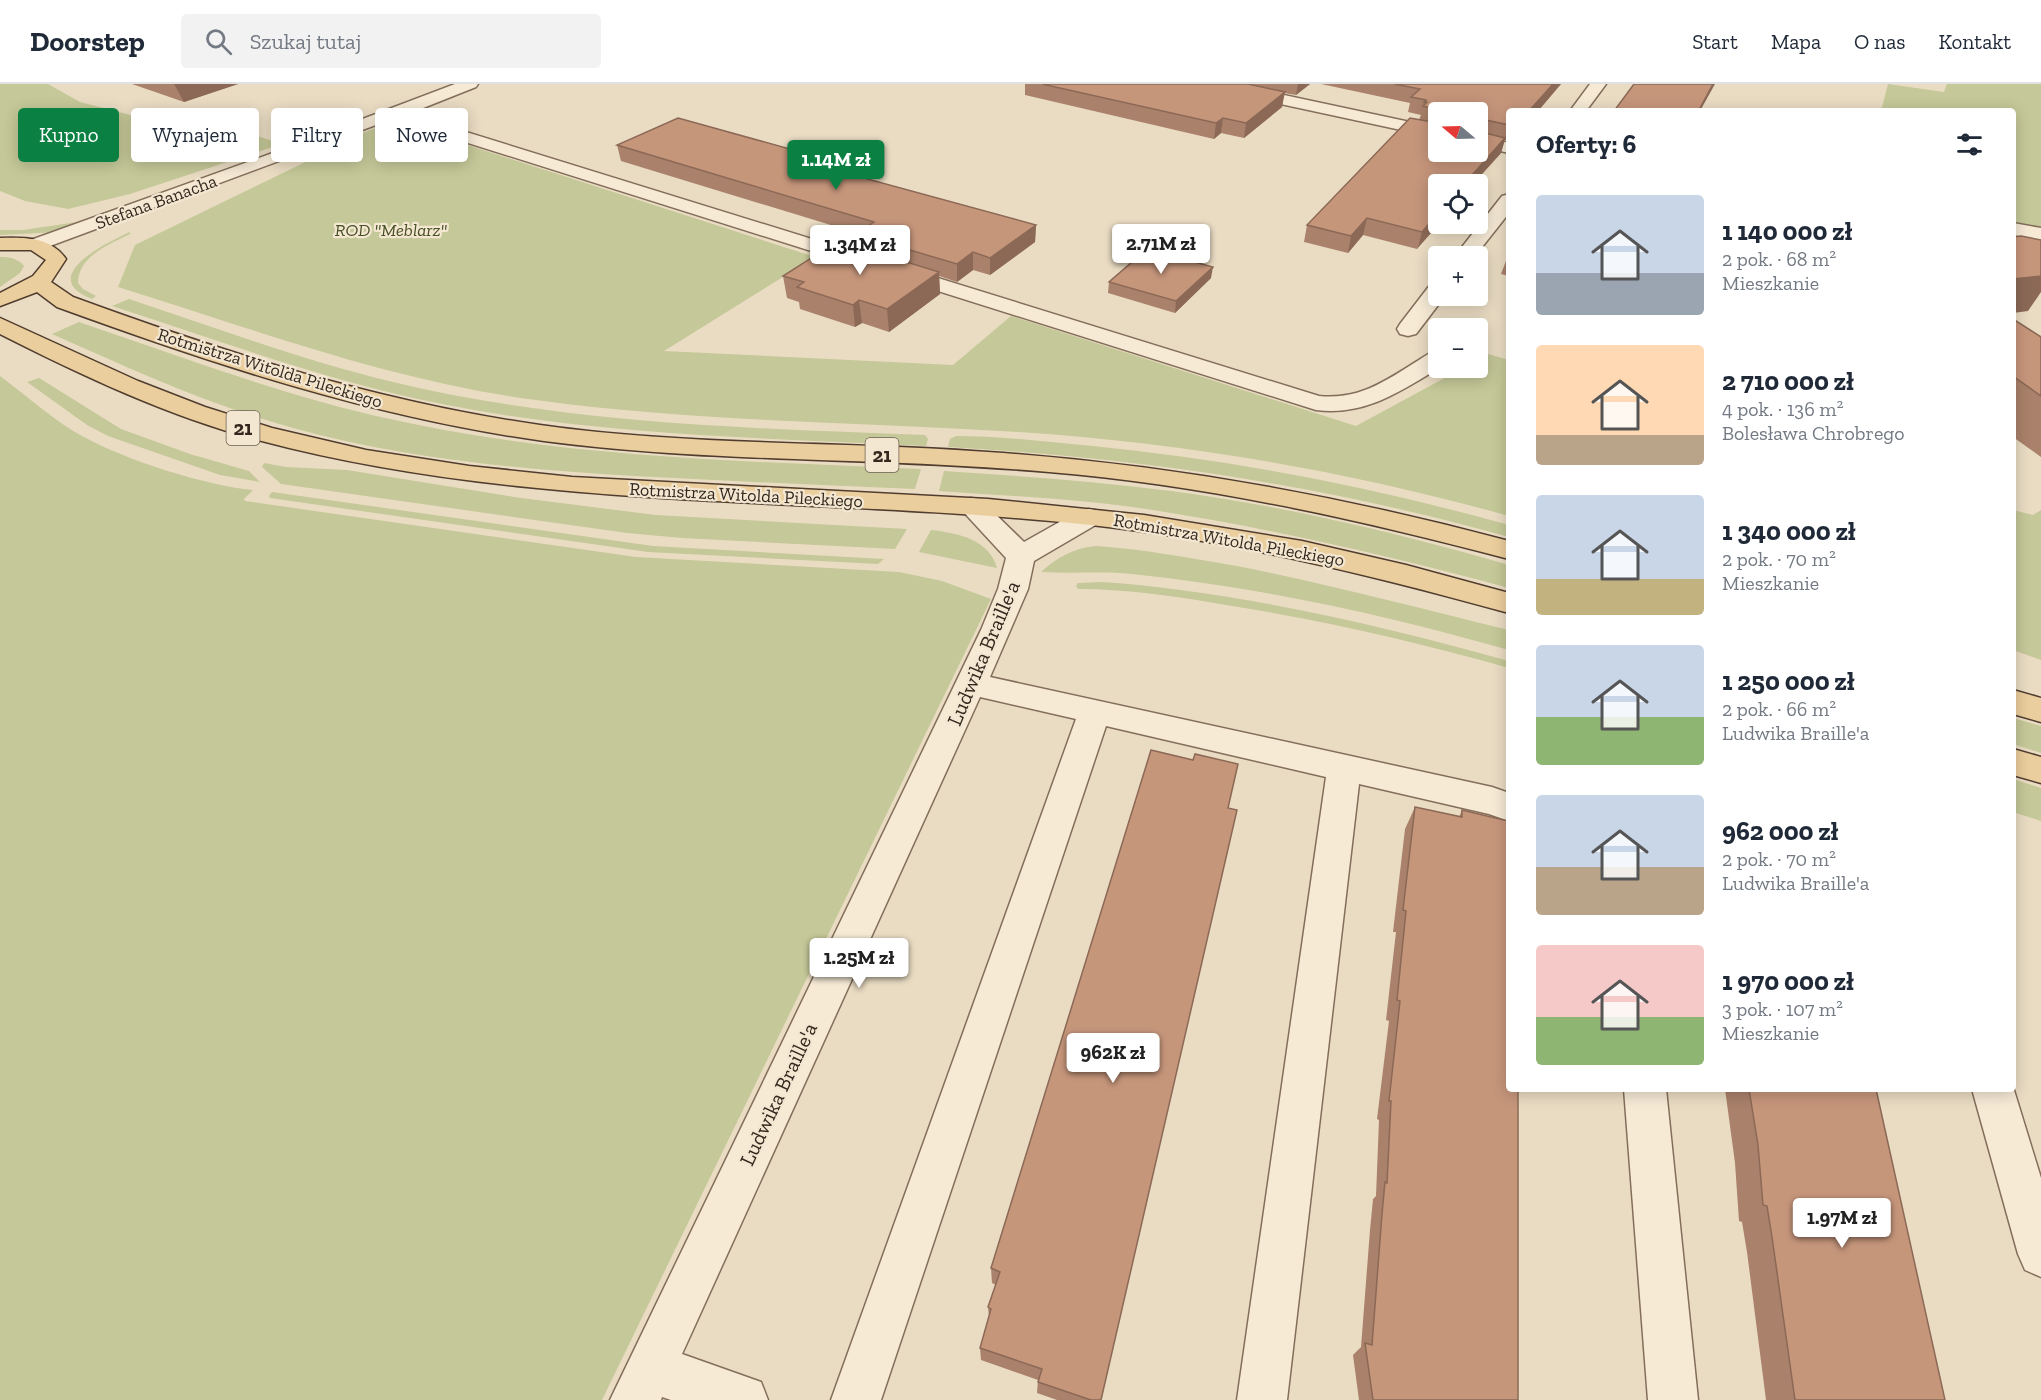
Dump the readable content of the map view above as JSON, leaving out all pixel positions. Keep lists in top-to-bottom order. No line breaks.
{"streets":{"main road":["Rotmistrza Witolda Pileckiego","21"],"street":["Stefana Banacha","Ludwika Braille'a"]},"crossings":[["Rotmistrza Witolda Pileckiego","Ludwika Braille'a"]],"parks":["ROD \"Meblarz\""],"north":"left","page":{"header":"Doorstep","search":"Szukaj tutaj","nav":["Start","Mapa","O nas","Kontakt"],"map_buttons":["+","−"],"chip":["Kupno","Wynajem","Filtry","Nowe"],"heading":"Oferty: 6","price":["1.14M zł","2.71M zł","1.34M zł","1.25M zł","962K zł","1.97M zł"],"list":[{"name":"1 140 000 zł","note":"2 pok. · 68 m² · Mieszkanie"},{"name":"2 710 000 zł","note":"4 pok. · 136 m² · Bolesława Chrobrego"},{"name":"1 340 000 zł","note":"2 pok. · 70 m² · Mieszkanie"},{"name":"1 250 000 zł","note":"2 pok. · 66 m² · Ludwika Braille'a"},{"name":"962 000 zł","note":"2 pok. · 70 m² · Ludwika Braille'a"},{"name":"1 970 000 zł","note":"3 pok. · 107 m² · Mieszkanie"}]}}
